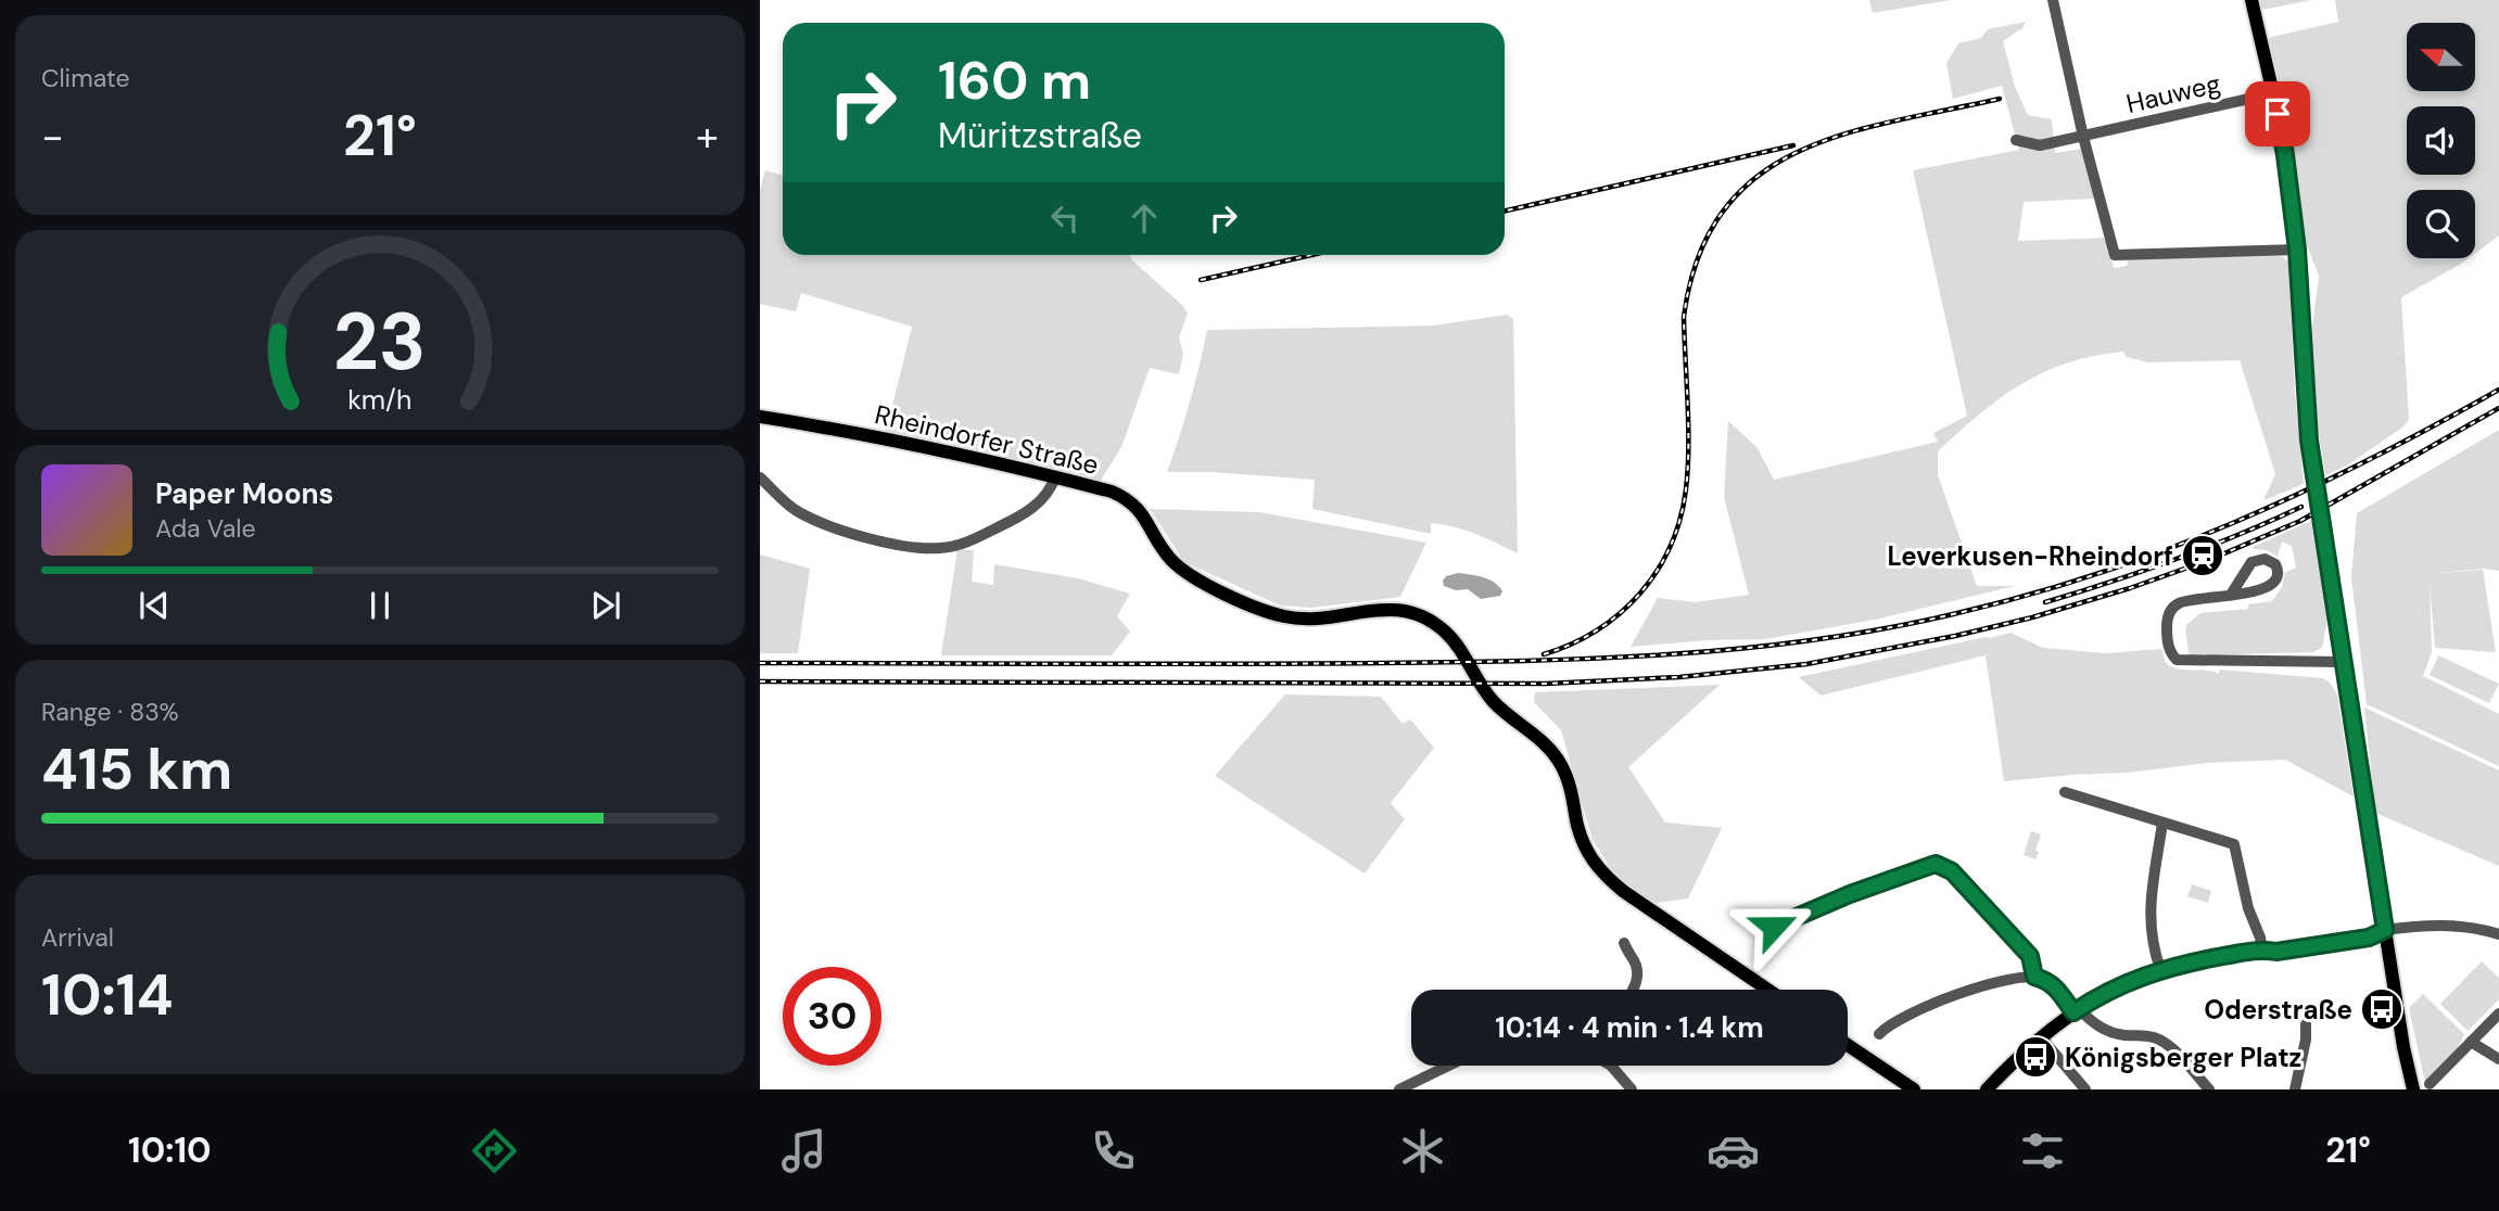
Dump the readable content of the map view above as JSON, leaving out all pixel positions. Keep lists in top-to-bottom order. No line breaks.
{"streets":{"main road":["Rheindorfer Straße"],"street":["Hauweg"]},"places":{"station":["Leverkusen-Rheindorf"],"bus stop":["Oderstraße","Königsberger Platz"]},"north":"left","page":{"tile":["Climate",["Range · 83%","415 km"],["Arrival","10:14"]],"turn":["160 m","Müritzstraße"],"heat":["−","21°","+"],"song":["Paper Moons","Ada Vale"],"limit":"30","trip":"10:14 · 4 min · 1.4 km","tabs":["10:10","21°"],"gauge":["23","km/h"]}}
